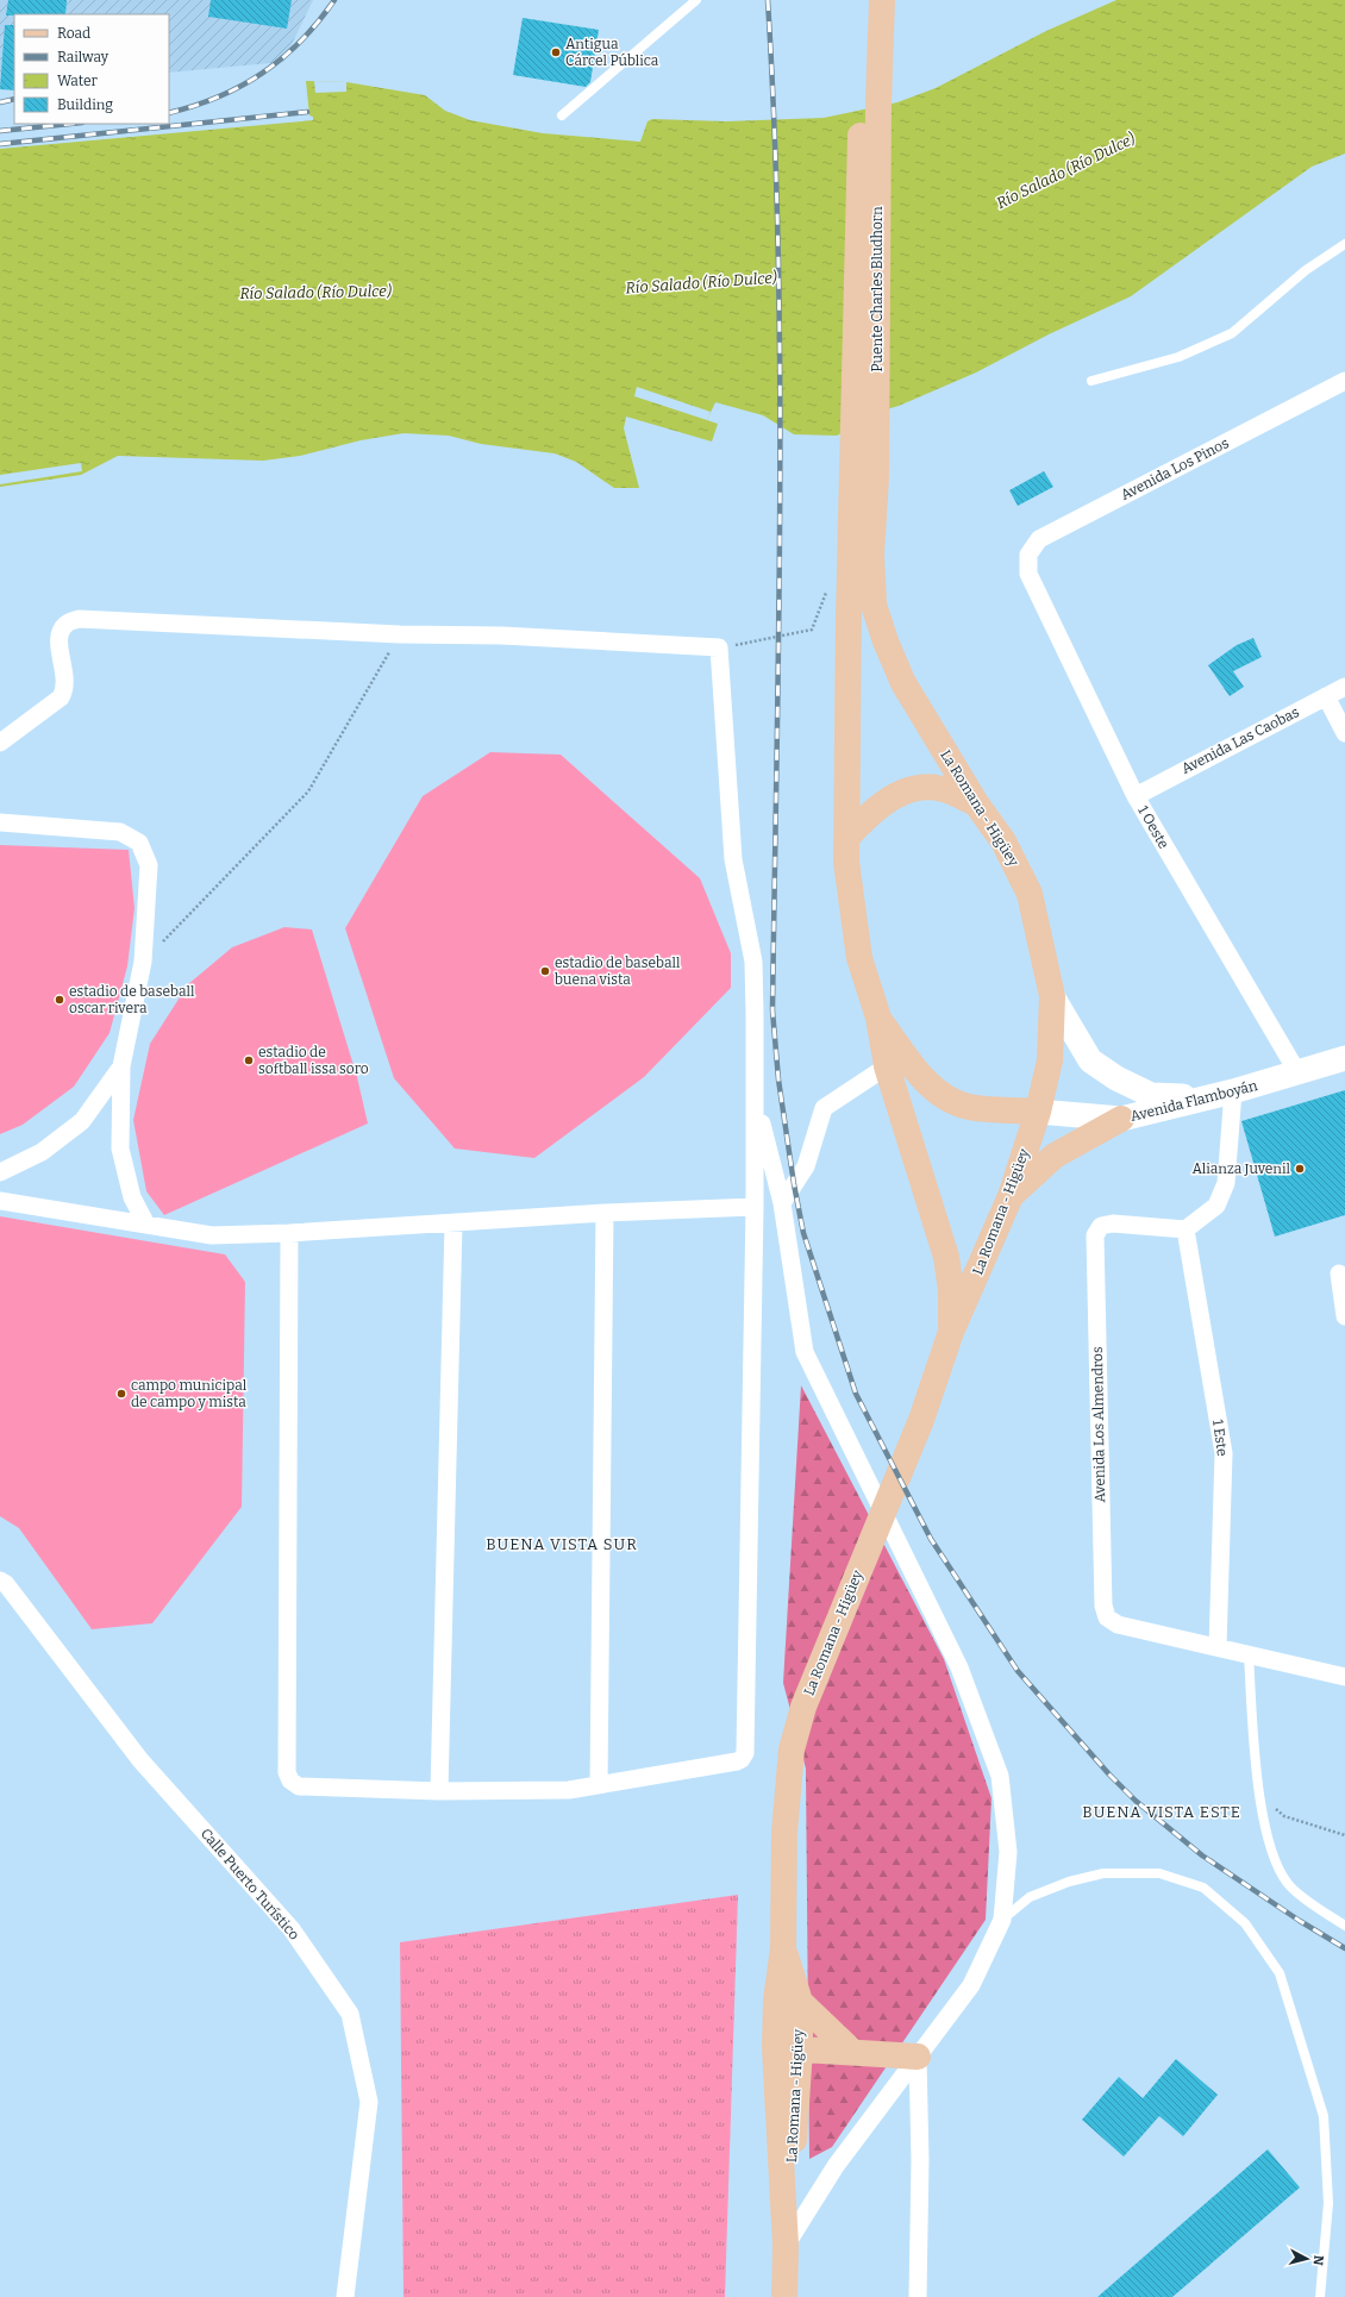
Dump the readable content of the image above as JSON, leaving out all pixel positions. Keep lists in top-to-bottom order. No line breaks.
{"streets":{"main road":["Puente Charles Bludhorn","La Romana - Higüey"],"street":["Avenida Los Pinos","Avenida Las Caobas","1 Oeste","Avenida Flamboyán","Avenida Los Almendros","1 Este","Calle Puerto Turístico"]},"crossings":[["Puente Charles Bludhorn","La Romana - Higüey"],["Avenida Los Pinos","1 Oeste"],["Avenida Las Caobas","1 Oeste"],["La Romana - Higüey","Avenida Flamboyán"],["1 Oeste","Avenida Flamboyán"],["Avenida Los Almendros","1 Este"]],"districts":["BUENA VISTA SUR","BUENA VISTA ESTE"],"water":["Río Salado (Río Dulce)"],"places":["Antigua Cárcel Pública","estadio de baseball buena vista","estadio de baseball oscar rivera","estadio de softball issa soro","Alianza Juvenil","campo municipal de campo y mista"],"legend":["Road","Railway","Water","Building"],"north":"right"}
